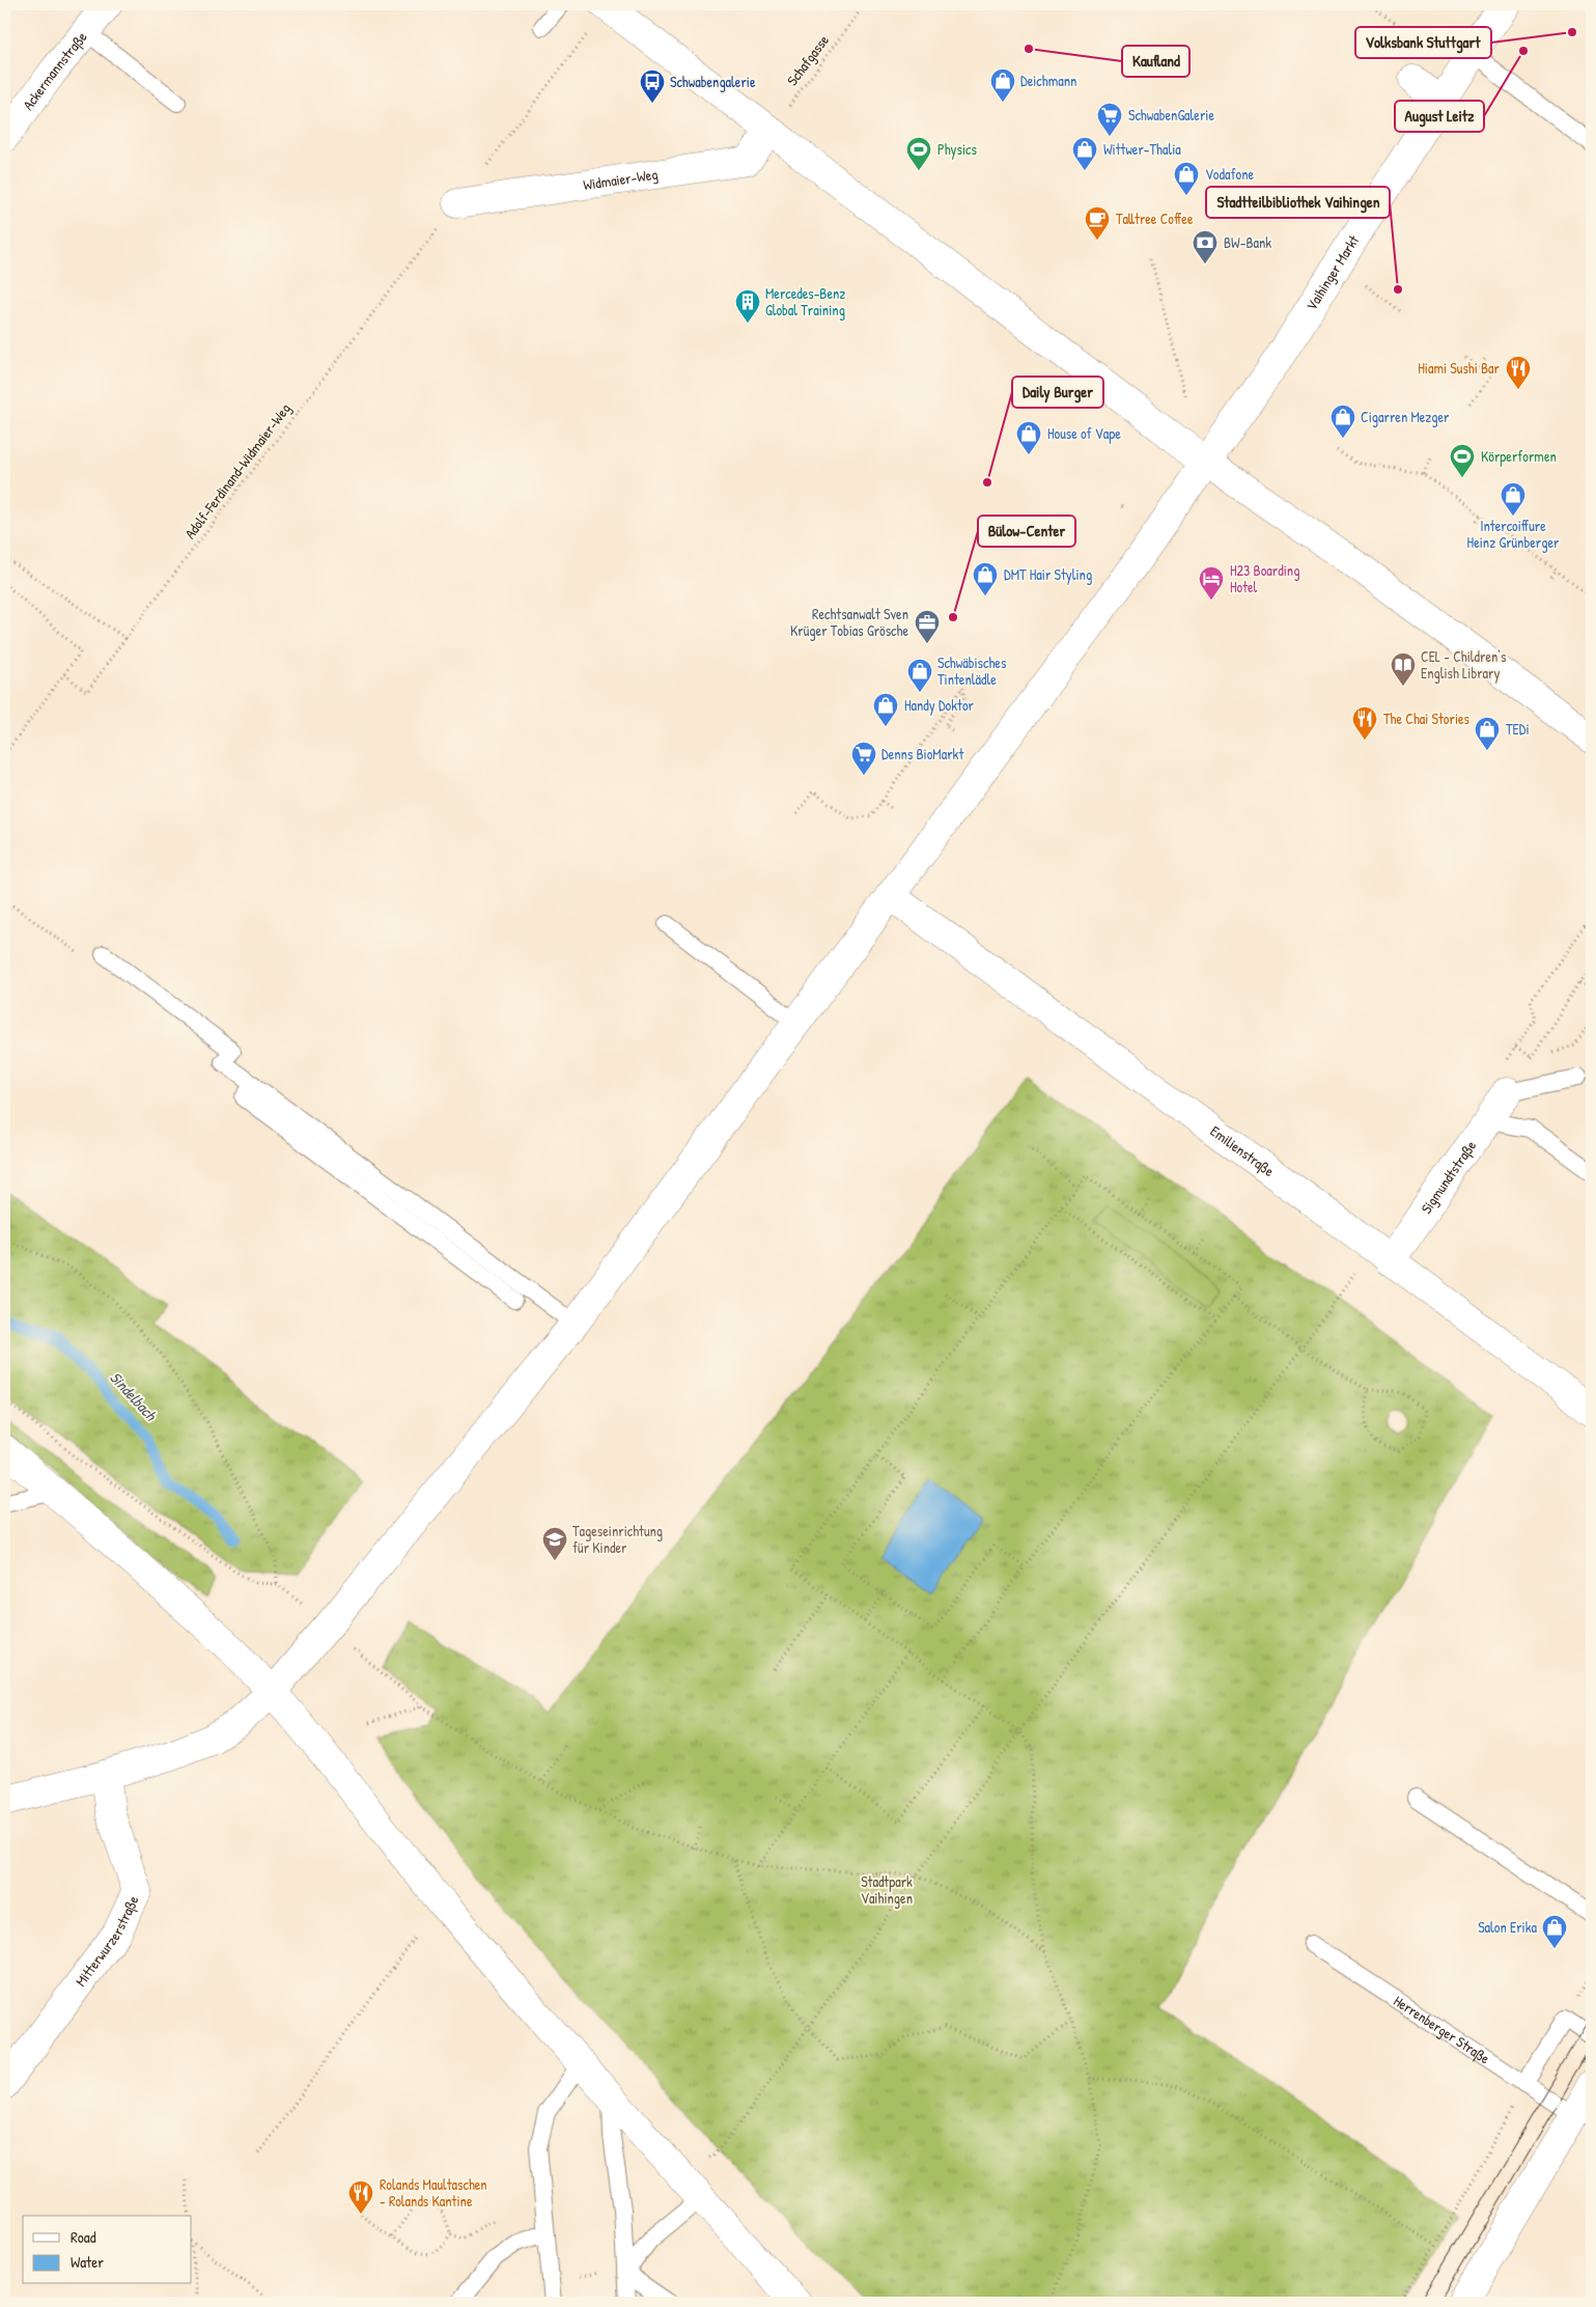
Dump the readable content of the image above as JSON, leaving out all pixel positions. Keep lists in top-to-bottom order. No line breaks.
{"streets":{"street":["Ackermannstraße","Widmaier-Weg","Vaihinger Markt","Emilienstraße","Sigmundtstraße","Mitterwurzerstraße"],"lane":["Herrenberger Straße"],"path":["Schafgasse","Adolf-Ferdinand-Widmaier-Weg"]},"crossings":[["Schafgasse","Widmaier-Weg"],["Widmaier-Weg","Adolf-Ferdinand-Widmaier-Weg"],["Vaihinger Markt","Emilienstraße"],["Vaihinger Markt","Mitterwurzerstraße"],["Emilienstraße","Sigmundtstraße"]],"water":["Sindelbach"],"parks":["Stadtpark Vaihingen"],"places":{"other":["Volksbank Stuttgart","Kaufland","August Leitz","Stadtteilbibliothek Vaihingen","Daily Burger","Bülow-Center"],"shop":["Deichmann","Wittwer-Thalia","Vodafone","Cigarren Mezger","House of Vape","Intercoiffure Heinz Grünberger","DMT Hair Styling","Schwäbisches Tintenlädle","Handy Doktor","TEDi","Salon Erika"],"bus stop":["Schwabengalerie"],"supermarket":["SchwabenGalerie","Denns BioMarkt"],"sports":["Physics","Körperformen"],"cafe":["Talltree Coffee"],"bank":["BW-Bank"],"building":["Mercedes-Benz Global Training"],"restaurant":["Hiami Sushi Bar","The Chai Stories","Rolands Maultaschen - Rolands Kantine"],"hotel":["H23 Boarding Hotel"],"office":["Rechtsanwalt Sven Krüger Tobias Grösche"],"library":["CEL - Children‘s English Library"],"school or university":["Tageseinrichtung für Kinder"]},"legend":["Road","Water"]}
